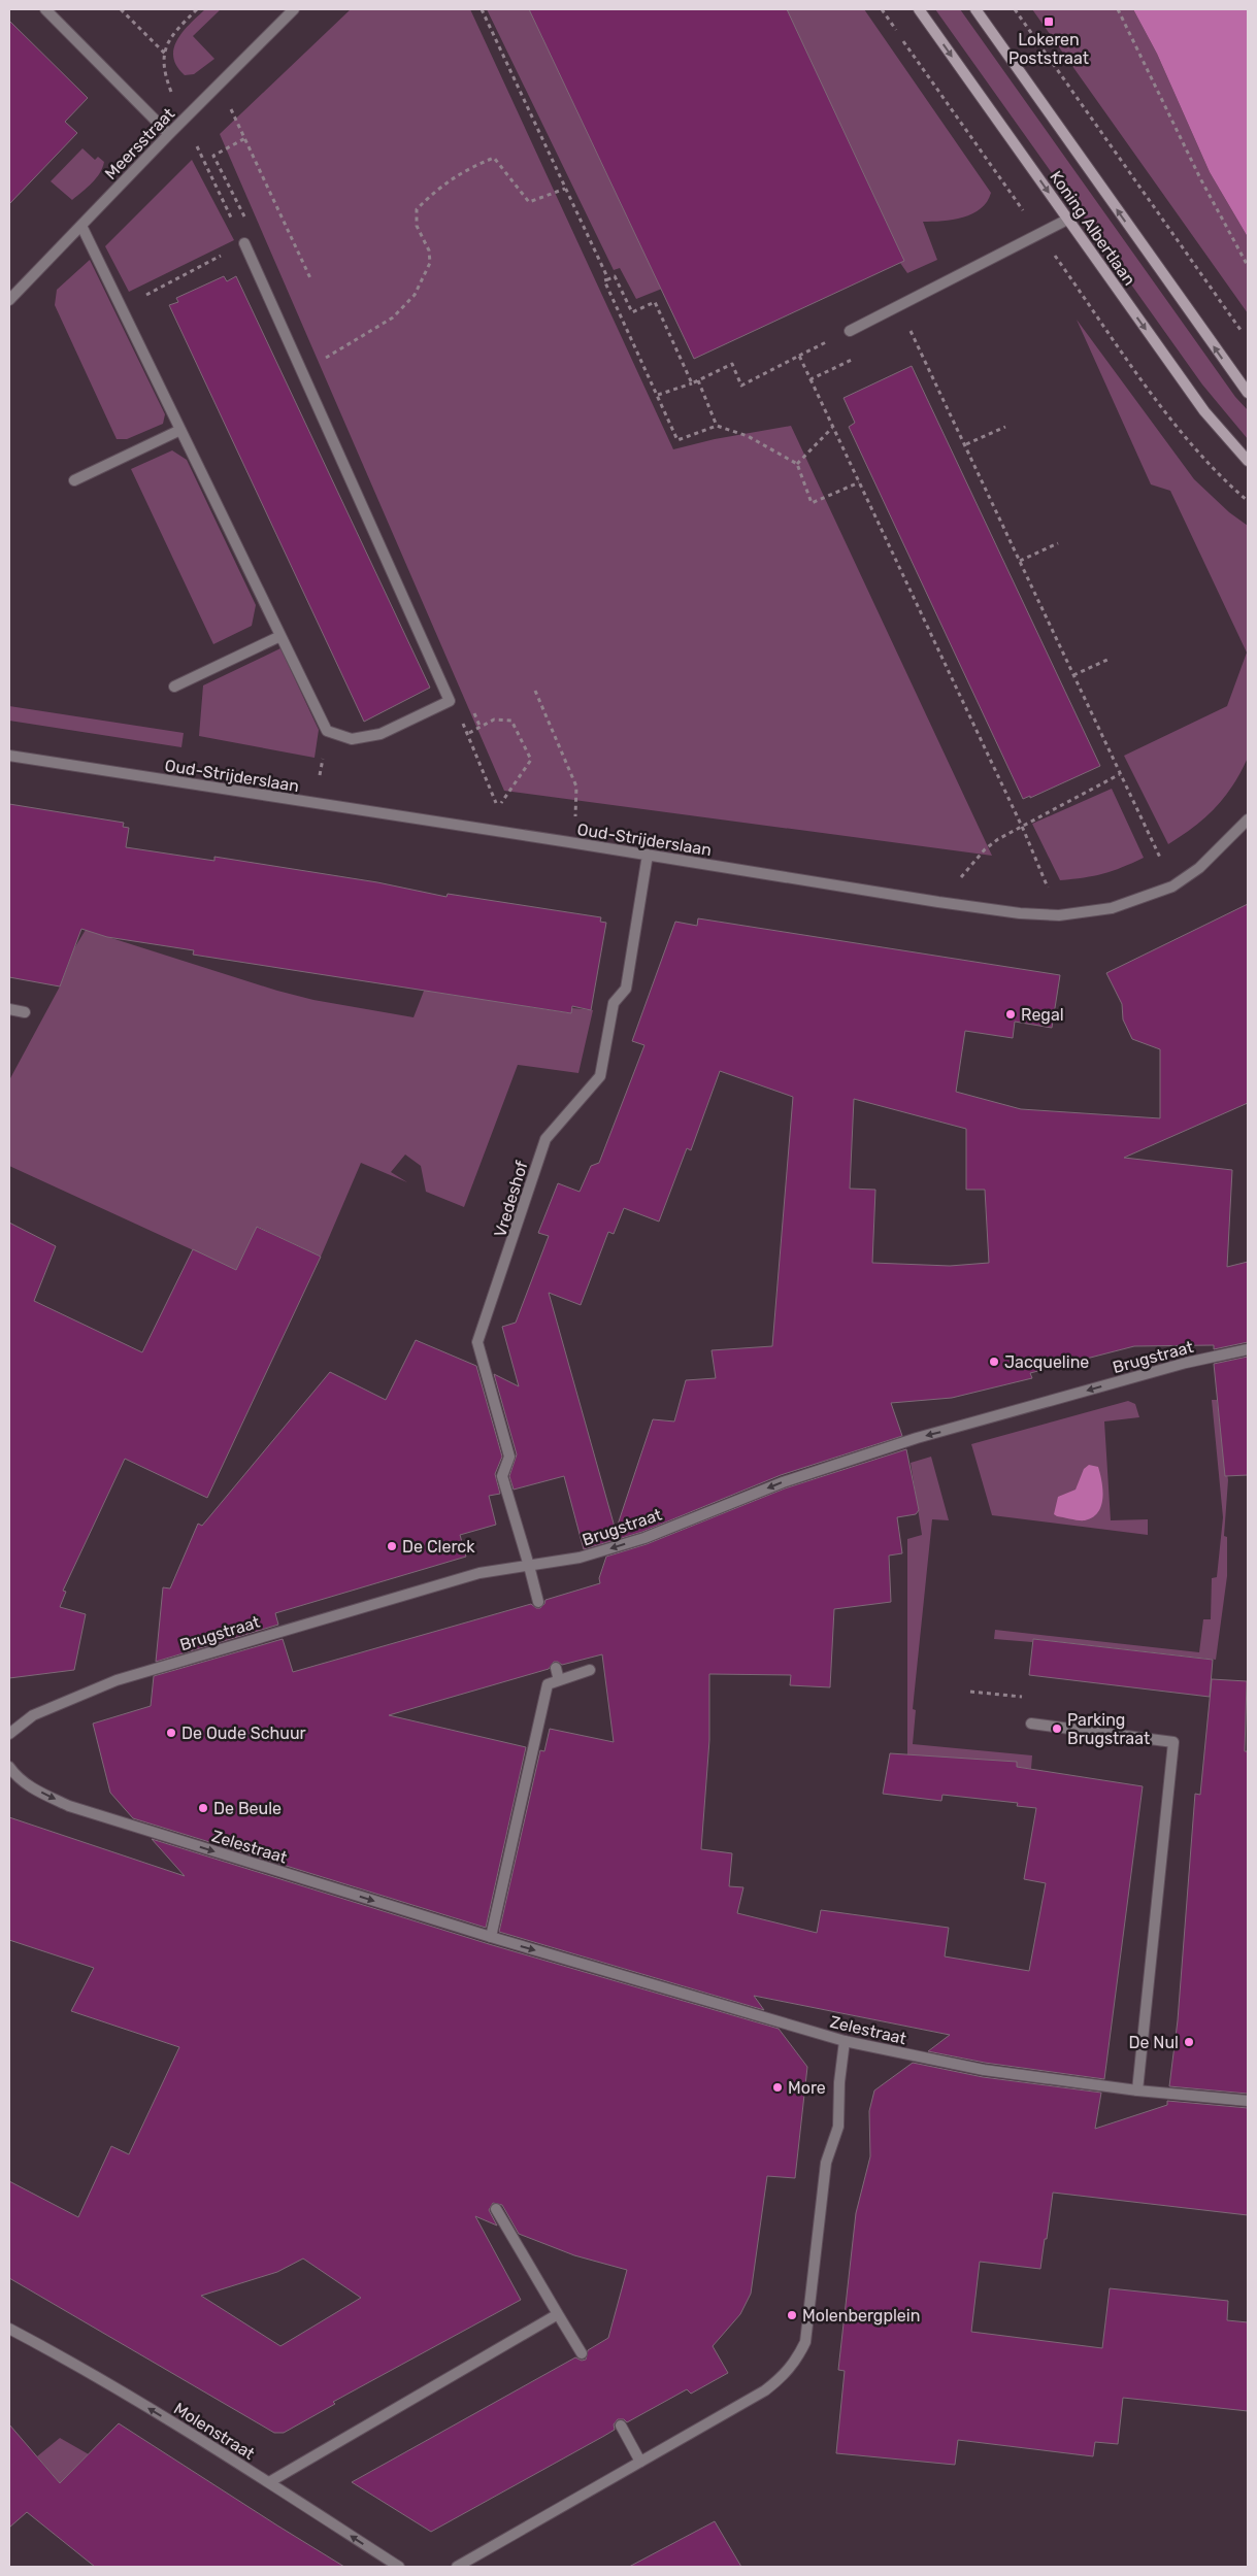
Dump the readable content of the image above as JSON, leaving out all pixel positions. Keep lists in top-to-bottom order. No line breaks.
{"streets":{"main road":["Koning Albertlaan"],"street":["Meersstraat","Oud-Strijderslaan","Vredeshof","Brugstraat","Zelestraat","Molenstraat"]},"crossings":[["Oud-Strijderslaan","Vredeshof"],["Vredeshof","Brugstraat"]],"one_way":["Brugstraat","Zelestraat","Molenstraat"],"places":{"transit":["Lokeren Poststraat"],"other":["Regal","Jacqueline","De Clerck","Parking Brugstraat","De Oude Schuur","De Beule","De Nul","More","Molenbergplein"]}}
